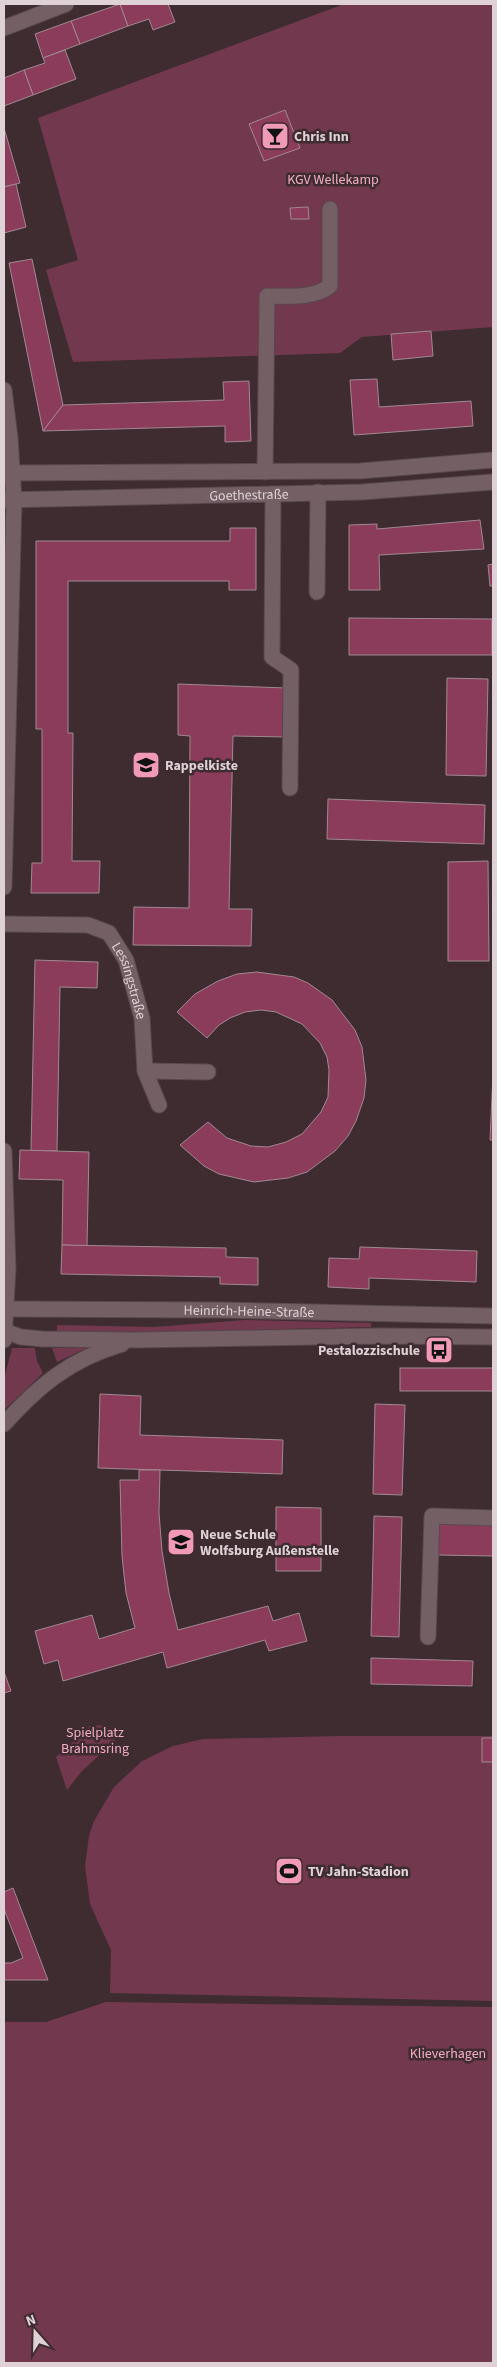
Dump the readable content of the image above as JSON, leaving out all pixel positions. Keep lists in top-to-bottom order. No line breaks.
{"streets":{"street":["Goethestraße","Lessingstraße","Heinrich-Heine-Straße"]},"parks":["KGV Wellekamp","Spielplatz Brahmsring","Klieverhagen"],"places":{"bar":["Chris Inn"],"school or university":["Rappelkiste","Neue Schule Wolfsburg Außenstelle"],"bus stop":["Pestalozzischule"],"sports":["TV Jahn-Stadion"]},"north":"top"}
